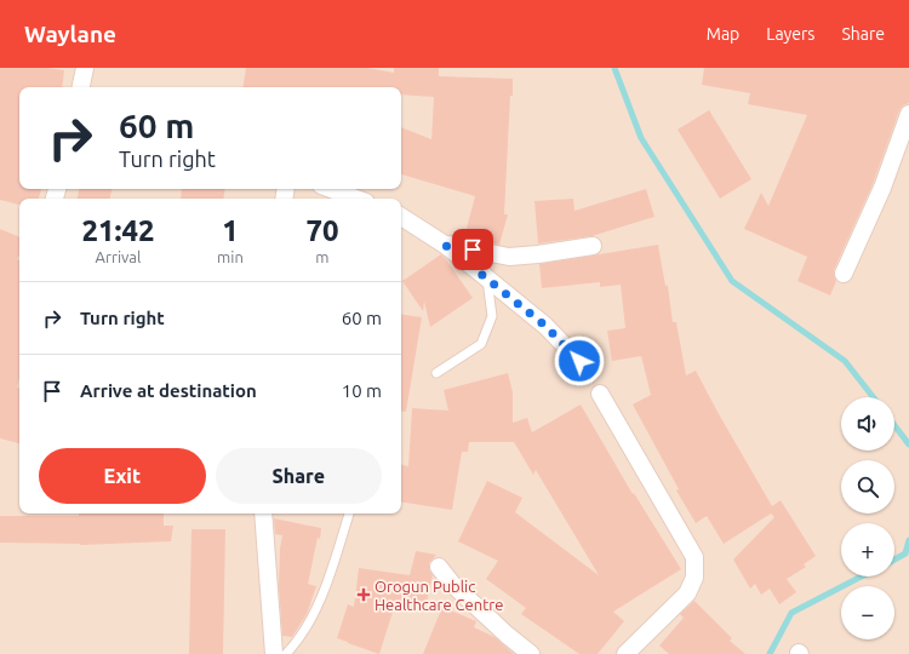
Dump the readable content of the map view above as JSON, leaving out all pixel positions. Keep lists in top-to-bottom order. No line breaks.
{"places":{"health":["Orogun Public Healthcare Centre"]},"page":{"header":"Waylane","nav":["Map","Layers","Share"],"turn":["60 m","Turn right"],"eta":["21:42","Arrival","1","min","70","m"],"list":[{"name":"Turn right","value":"60 m"},{"name":"Arrive at destination","value":"10 m"}],"map_buttons":["+","−"],"buttons":["Exit","Share"]}}
